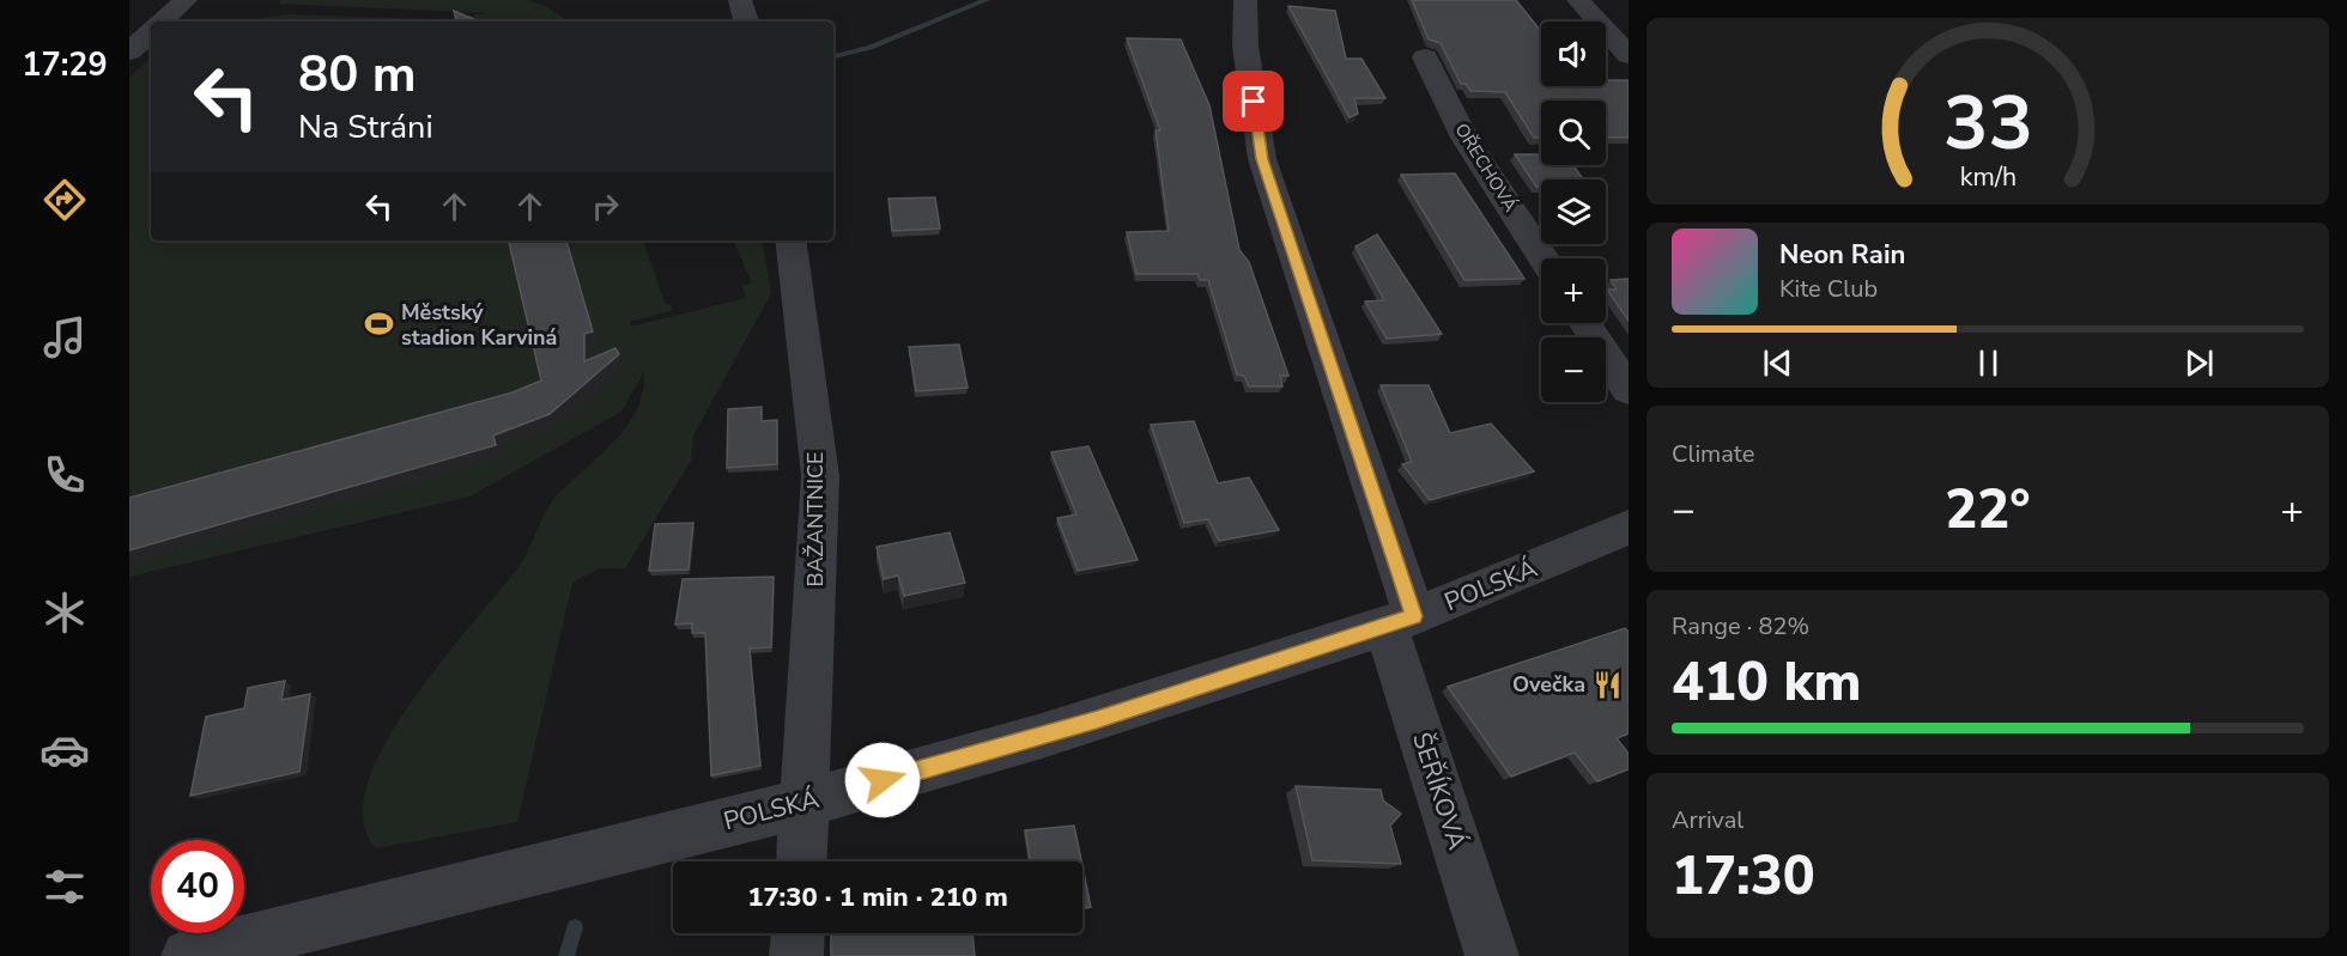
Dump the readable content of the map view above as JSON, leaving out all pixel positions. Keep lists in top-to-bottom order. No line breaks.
{"streets":{"street":["OŘECHOVÁ","BAŽANTNICE","POLSKÁ","ŠEŘÍKOVÁ"]},"crossings":[["BAŽANTNICE","POLSKÁ"],["POLSKÁ","ŠEŘÍKOVÁ"]],"places":{"sports":["Městský stadion Karviná"],"restaurant":["Ovečka"]},"page":{"tabs":"17:29","map_buttons":["+","−"],"turn":["80 m","Na Stráni"],"song":["Neon Rain","Kite Club"],"tile":["Climate",["Range · 82%","410 km"],["Arrival","17:30"]],"heat":["−","22°","+"],"limit":"40","trip":"17:30 · 1 min · 210 m","gauge":["33","km/h"]}}
